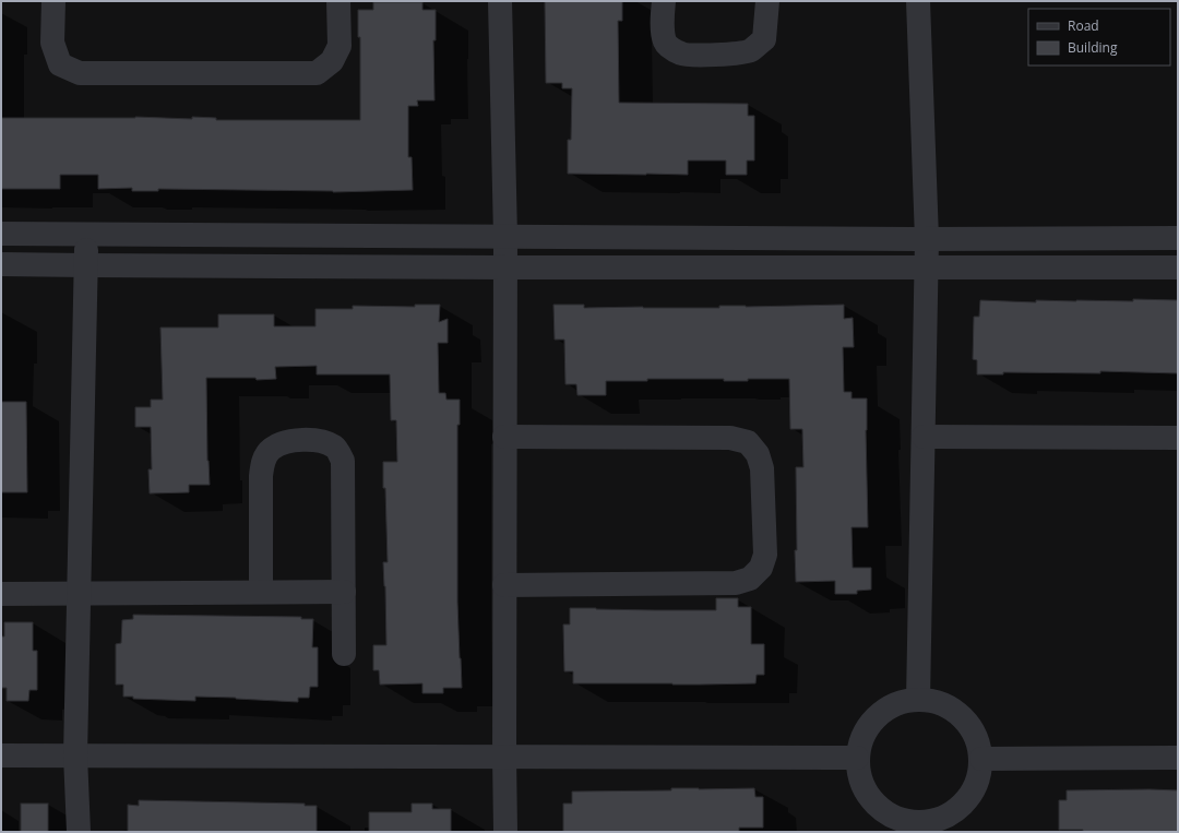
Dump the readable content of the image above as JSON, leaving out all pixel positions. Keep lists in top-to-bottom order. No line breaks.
{"legend":["Road","Building"]}
